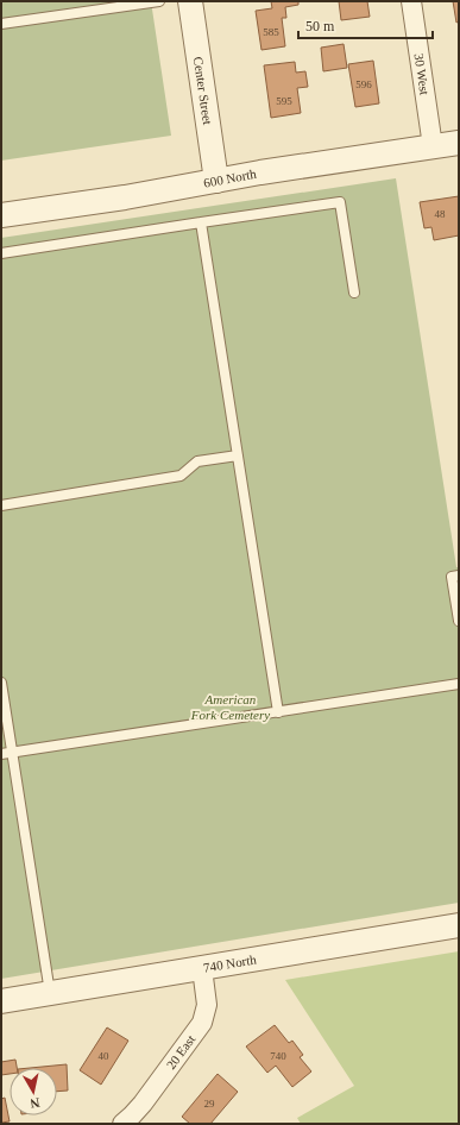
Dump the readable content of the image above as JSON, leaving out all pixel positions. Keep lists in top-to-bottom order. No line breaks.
{"streets":{"street":["30 West","Center Street","600 North","740 North","20 East"]},"crossings":[["30 West","600 North"],["Center Street","600 North"],["740 North","20 East"]],"parks":["American Fork Cemetery"],"house_numbers":["585","596","595","48","40","740","29"],"scale_bar":"50 m","north":"bottom"}
